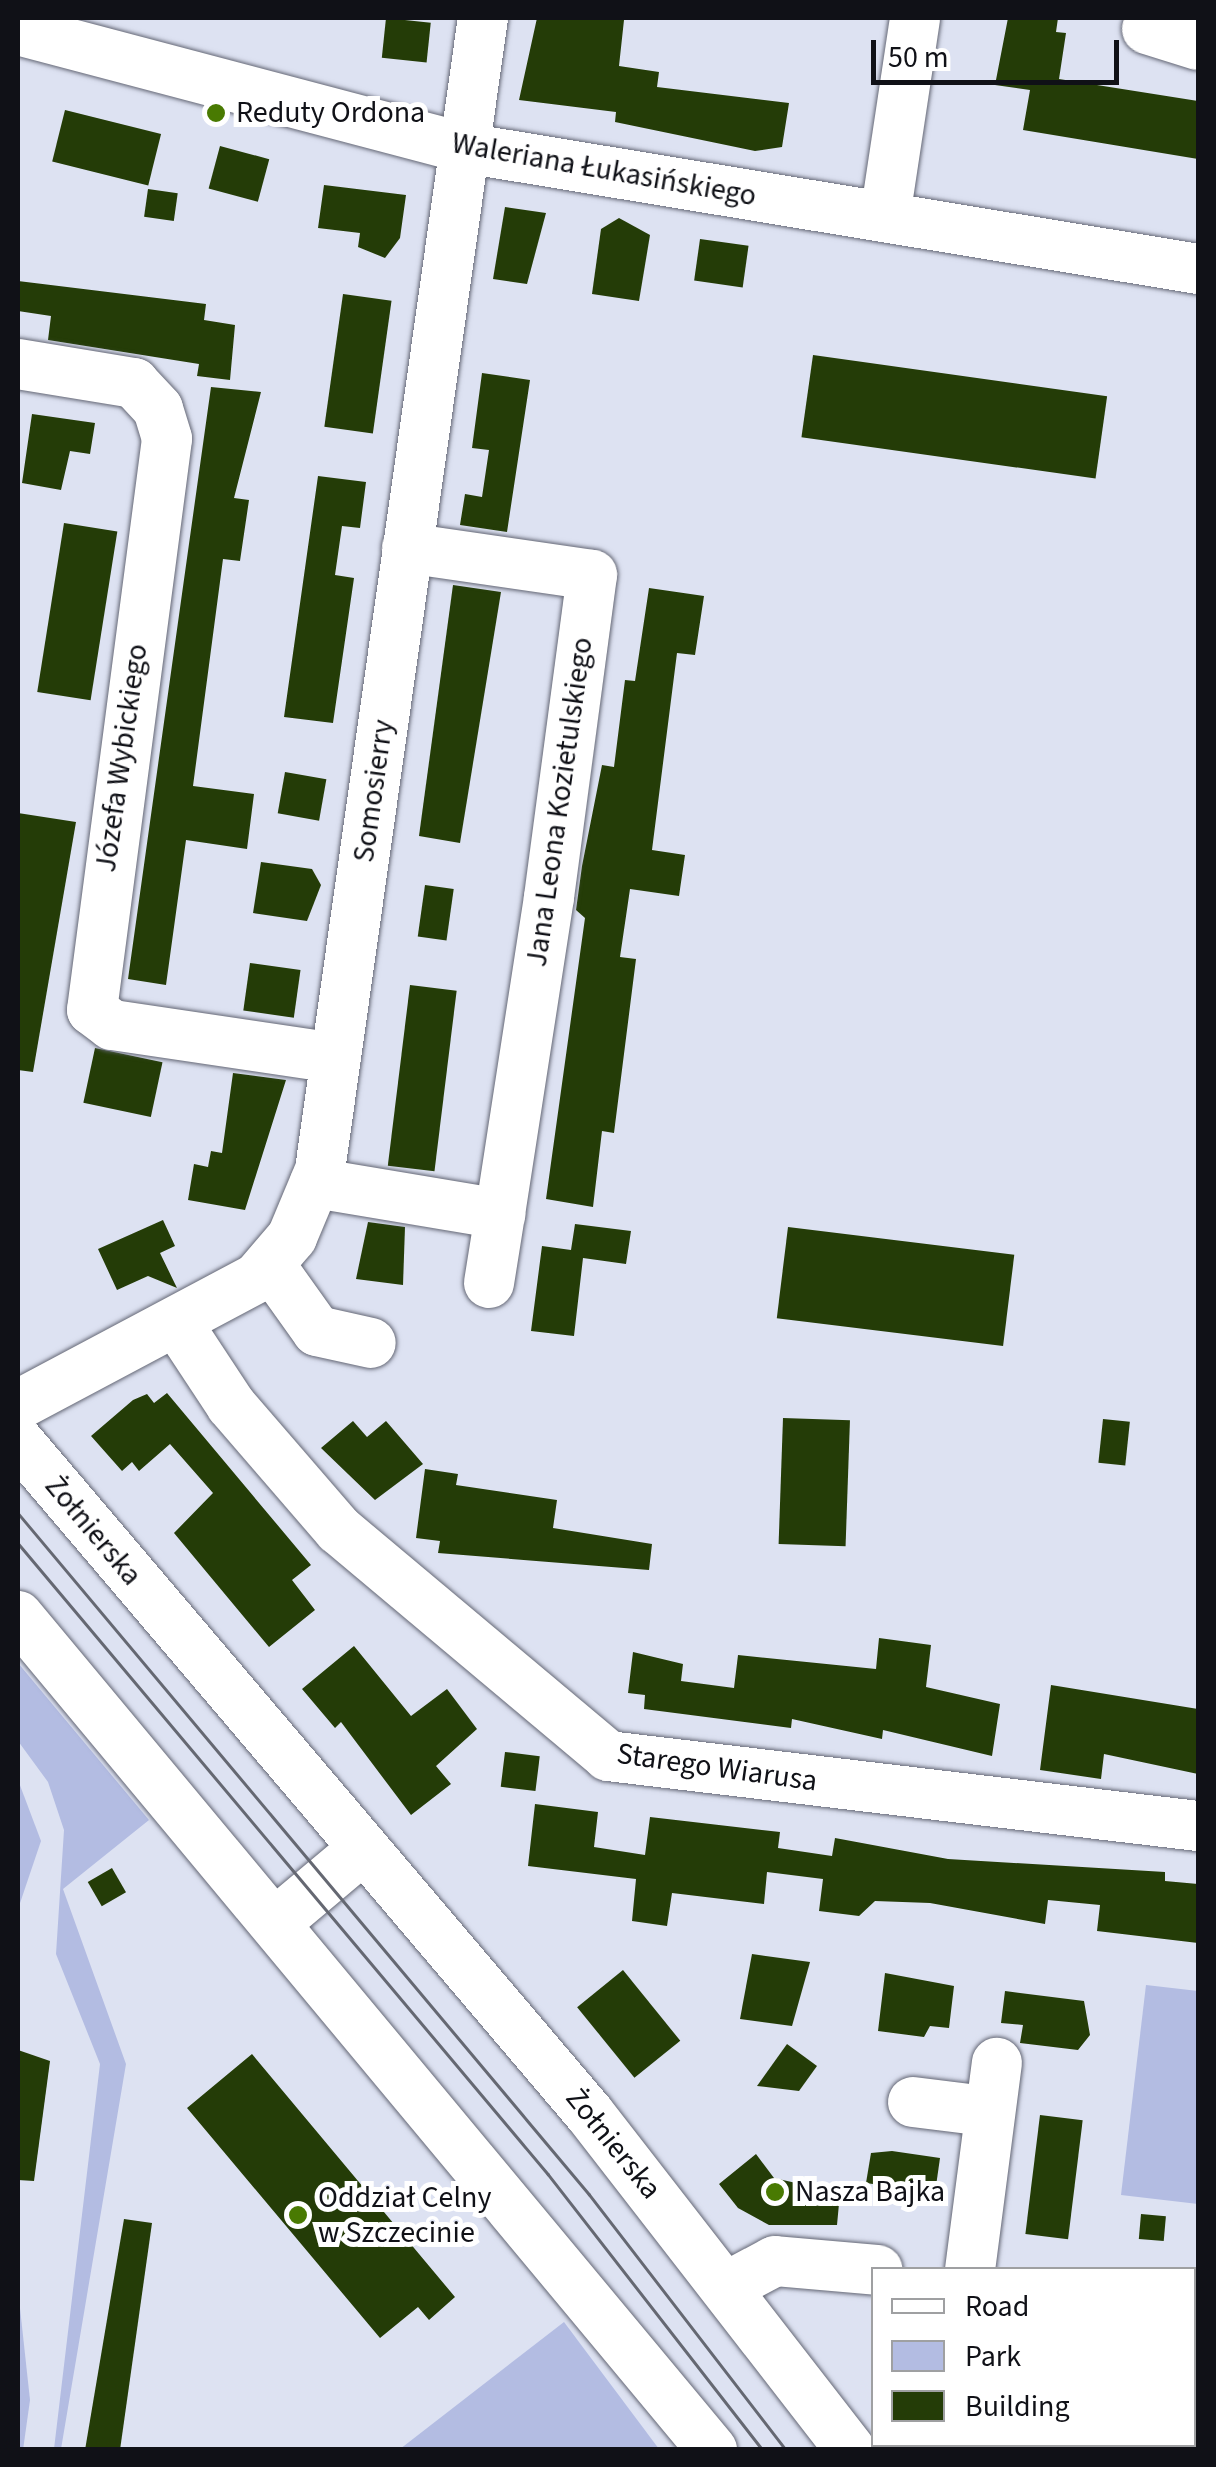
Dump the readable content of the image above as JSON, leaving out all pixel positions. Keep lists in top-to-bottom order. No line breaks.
{"streets":{"street":["Waleriana Łukasińskiego","Józefa Wybickiego","Somosierry","Jana Leona Kozietulskiego","Żołnierska","Starego Wiarusa"]},"crossings":[["Waleriana Łukasińskiego","Somosierry"],["Józefa Wybickiego","Somosierry"],["Somosierry","Jana Leona Kozietulskiego"],["Somosierry","Starego Wiarusa"]],"places":["Reduty Ordona","Nasza Bajka","Oddział Celny w Szczecinie"],"legend":["Road","Park","Building"],"scale_bar":"50 m"}
